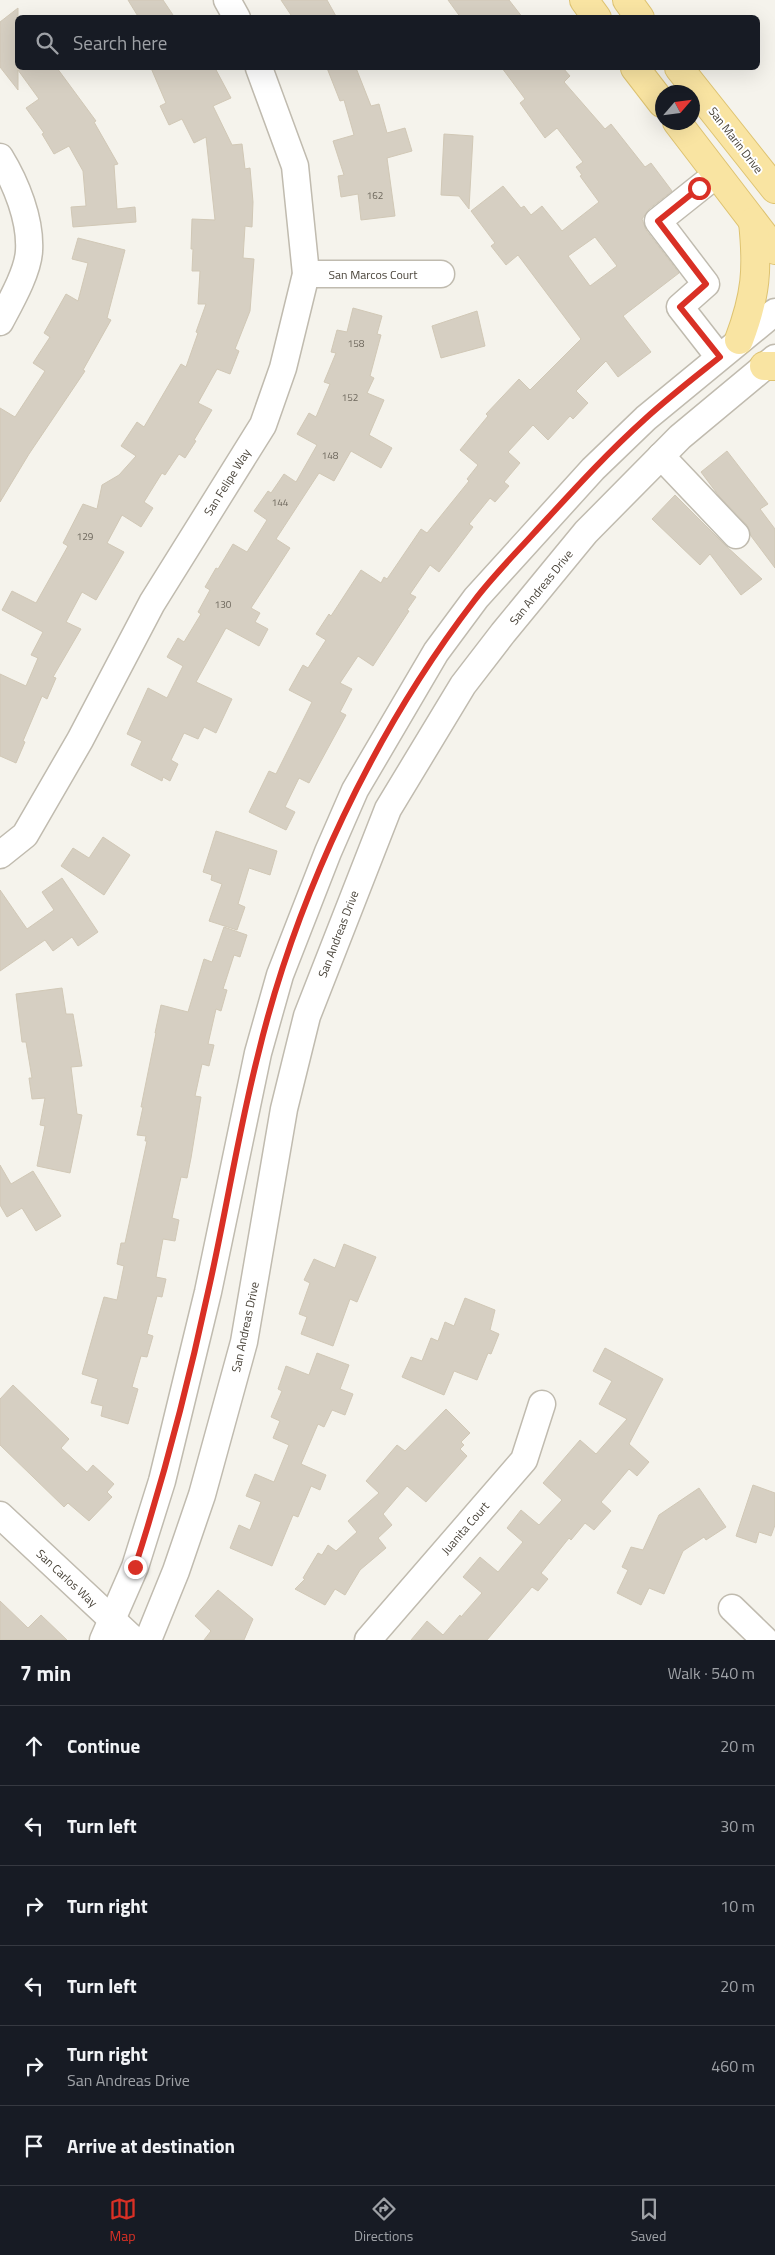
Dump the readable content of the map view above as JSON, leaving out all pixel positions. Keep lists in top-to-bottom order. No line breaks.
{"streets":{"main road":["San Marin Drive"],"street":["San Marcos Court","San Felipe Way","San Andreas Drive","Juanita Court","San Carlos Way"]},"crossings":[["San Marcos Court","San Felipe Way"]],"house_numbers":["162","158","152","148","144","129","130"],"north":"top right","page":{"search":"Search here","heading":["7 min","Walk · 540 m"],"list":[["Continue","20 m"],["Turn left","30 m"],["Turn right","10 m"],["Turn left","20 m"],["Turn right","San Andreas Drive","460 m"],"Arrive at destination"],"nav":["Map","Directions","Saved"]}}
